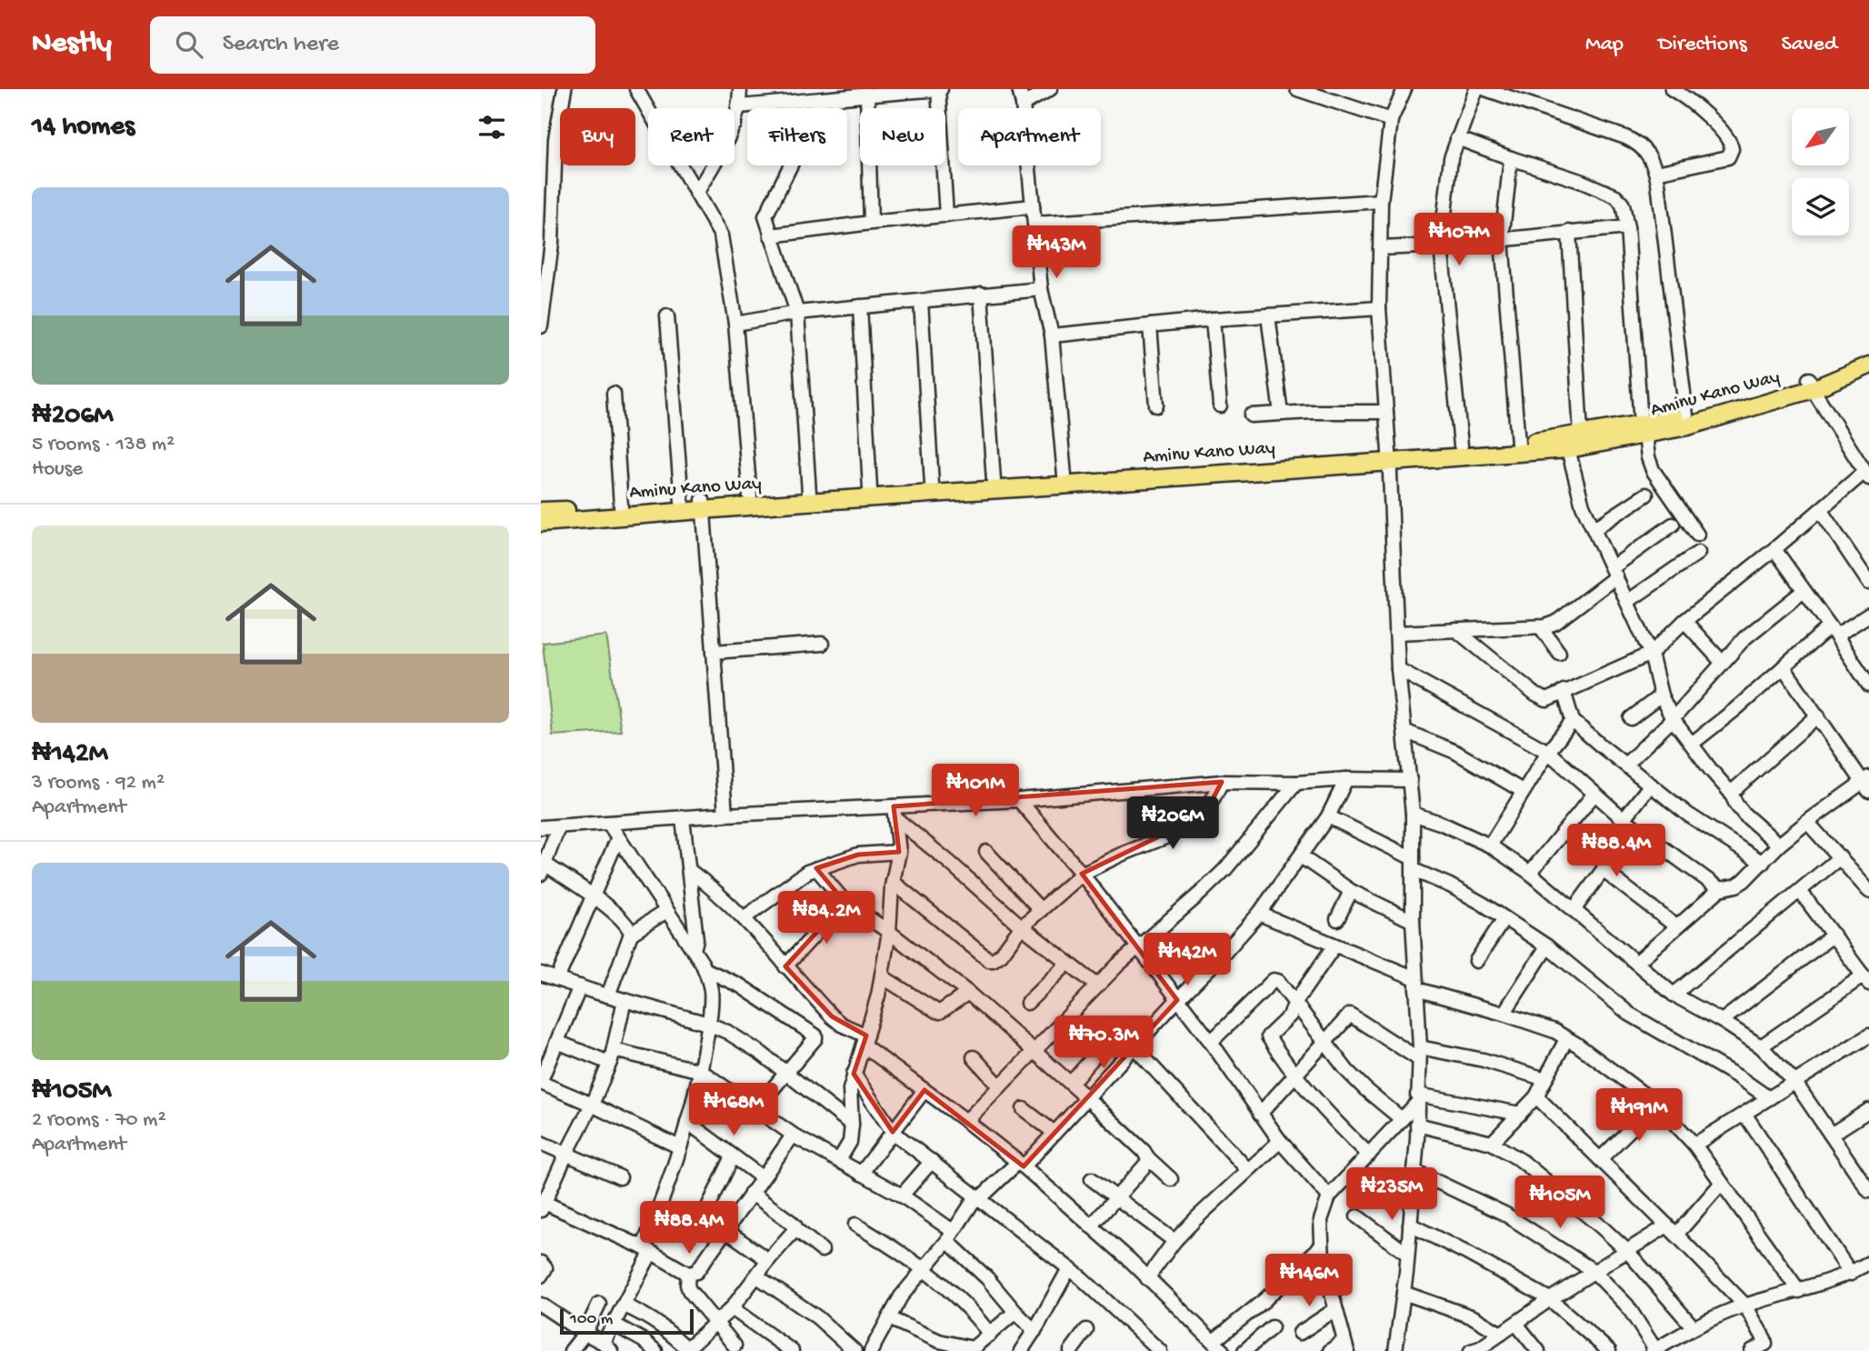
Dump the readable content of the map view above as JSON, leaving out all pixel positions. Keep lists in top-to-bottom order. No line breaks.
{"streets":{"main road":["Aminu Kano Way"]},"scale_bar":"100 m","north":"bottom left","page":{"header":"Nestly","search":"Search here","nav":["Map","Directions","Saved"],"heading":"14 homes","chip":["Buy","Rent","Filters","New","Apartment"],"list":[{"name":"₦206M","note":"5 rooms · 138 m² · House"},{"name":"₦142M","note":"3 rooms · 92 m² · Apartment"},{"name":"₦105M","note":"2 rooms · 70 m² · Apartment"}],"price":["₦107M","₦143M","₦101M","₦206M","₦88.4M","₦84.2M","₦142M","₦70.3M","₦168M","₦191M","₦235M","₦105M","₦88.4M","₦146M"],"scale":"100 m"}}
